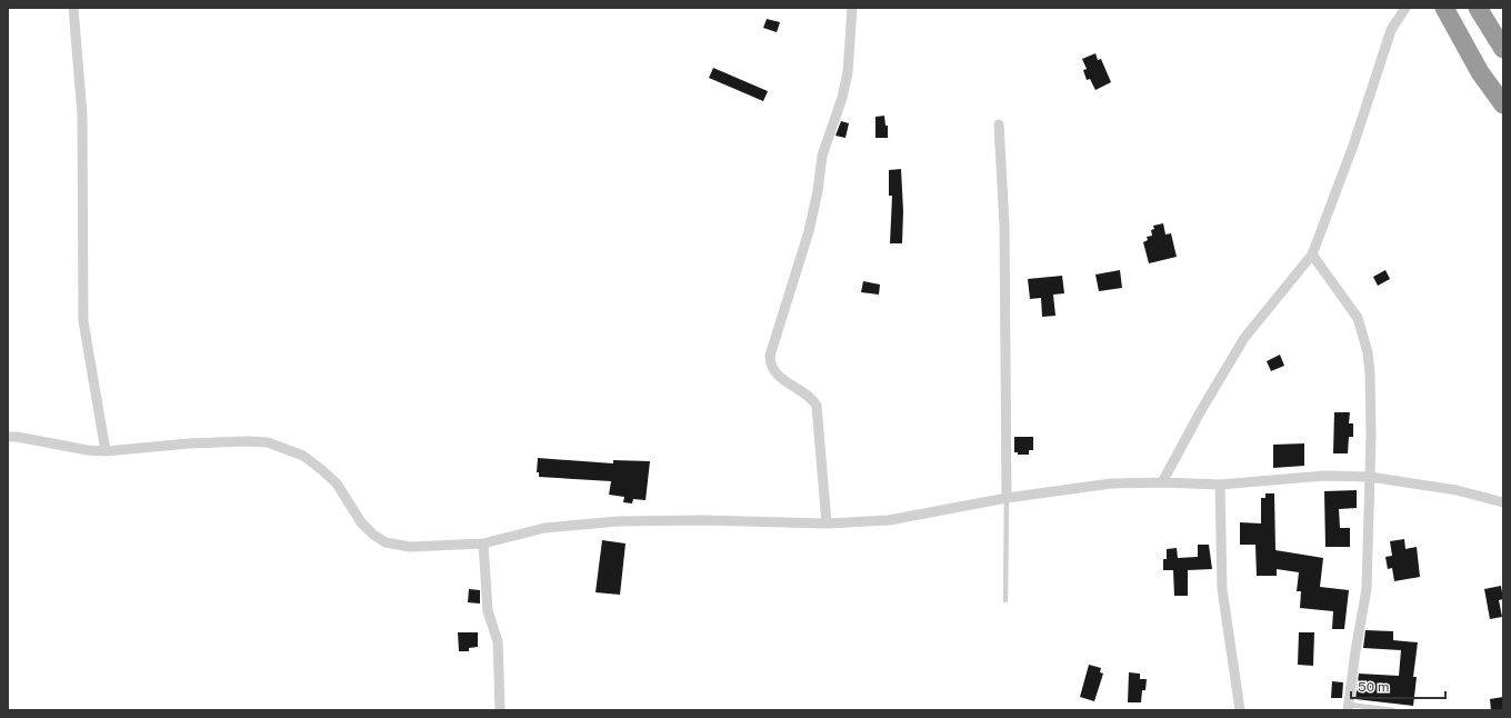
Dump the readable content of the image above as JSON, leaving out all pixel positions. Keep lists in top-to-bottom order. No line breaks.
{"scale_bar":"50 m"}
